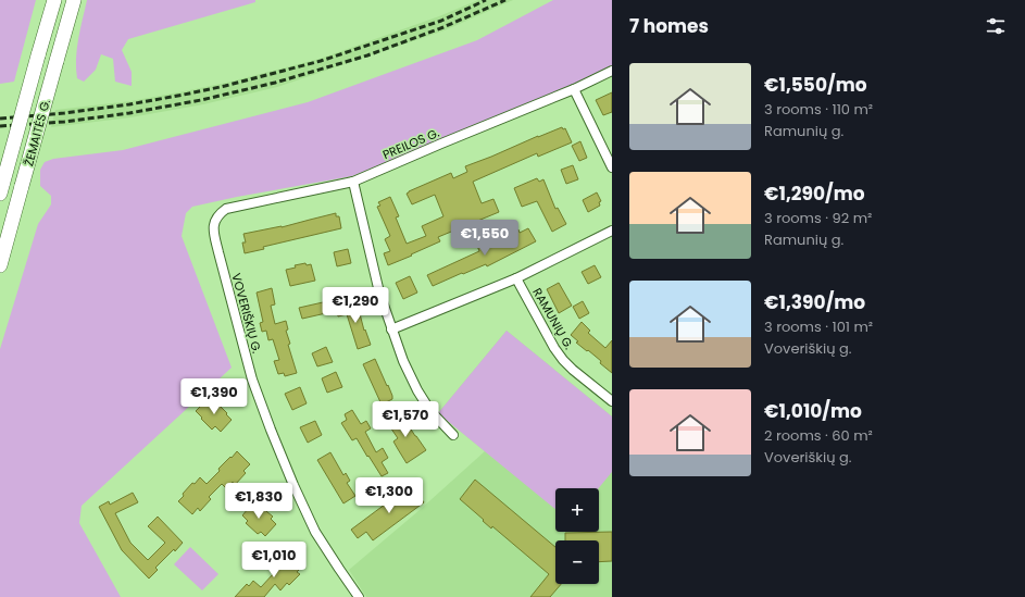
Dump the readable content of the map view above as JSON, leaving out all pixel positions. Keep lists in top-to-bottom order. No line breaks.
{"streets":{"main road":["ŽEMAITĖS G."],"street":["PREILOS G.","VOVERIŠKIŲ G.","RAMUNIŲ G."]},"crossings":[["PREILOS G.","VOVERIŠKIŲ G."]],"page":{"heading":"7 homes","list":[{"name":"€1,550/mo","note":"3 rooms · 110 m² · Ramunių g."},{"name":"€1,290/mo","note":"3 rooms · 92 m² · Ramunių g."},{"name":"€1,390/mo","note":"3 rooms · 101 m² · Voveriškių g."},{"name":"€1,010/mo","note":"2 rooms · 60 m² · Voveriškių g."}],"price":["€1,550","€1,290","€1,390","€1,570","€1,300","€1,830","€1,010"],"map_buttons":["+","−"]}}
